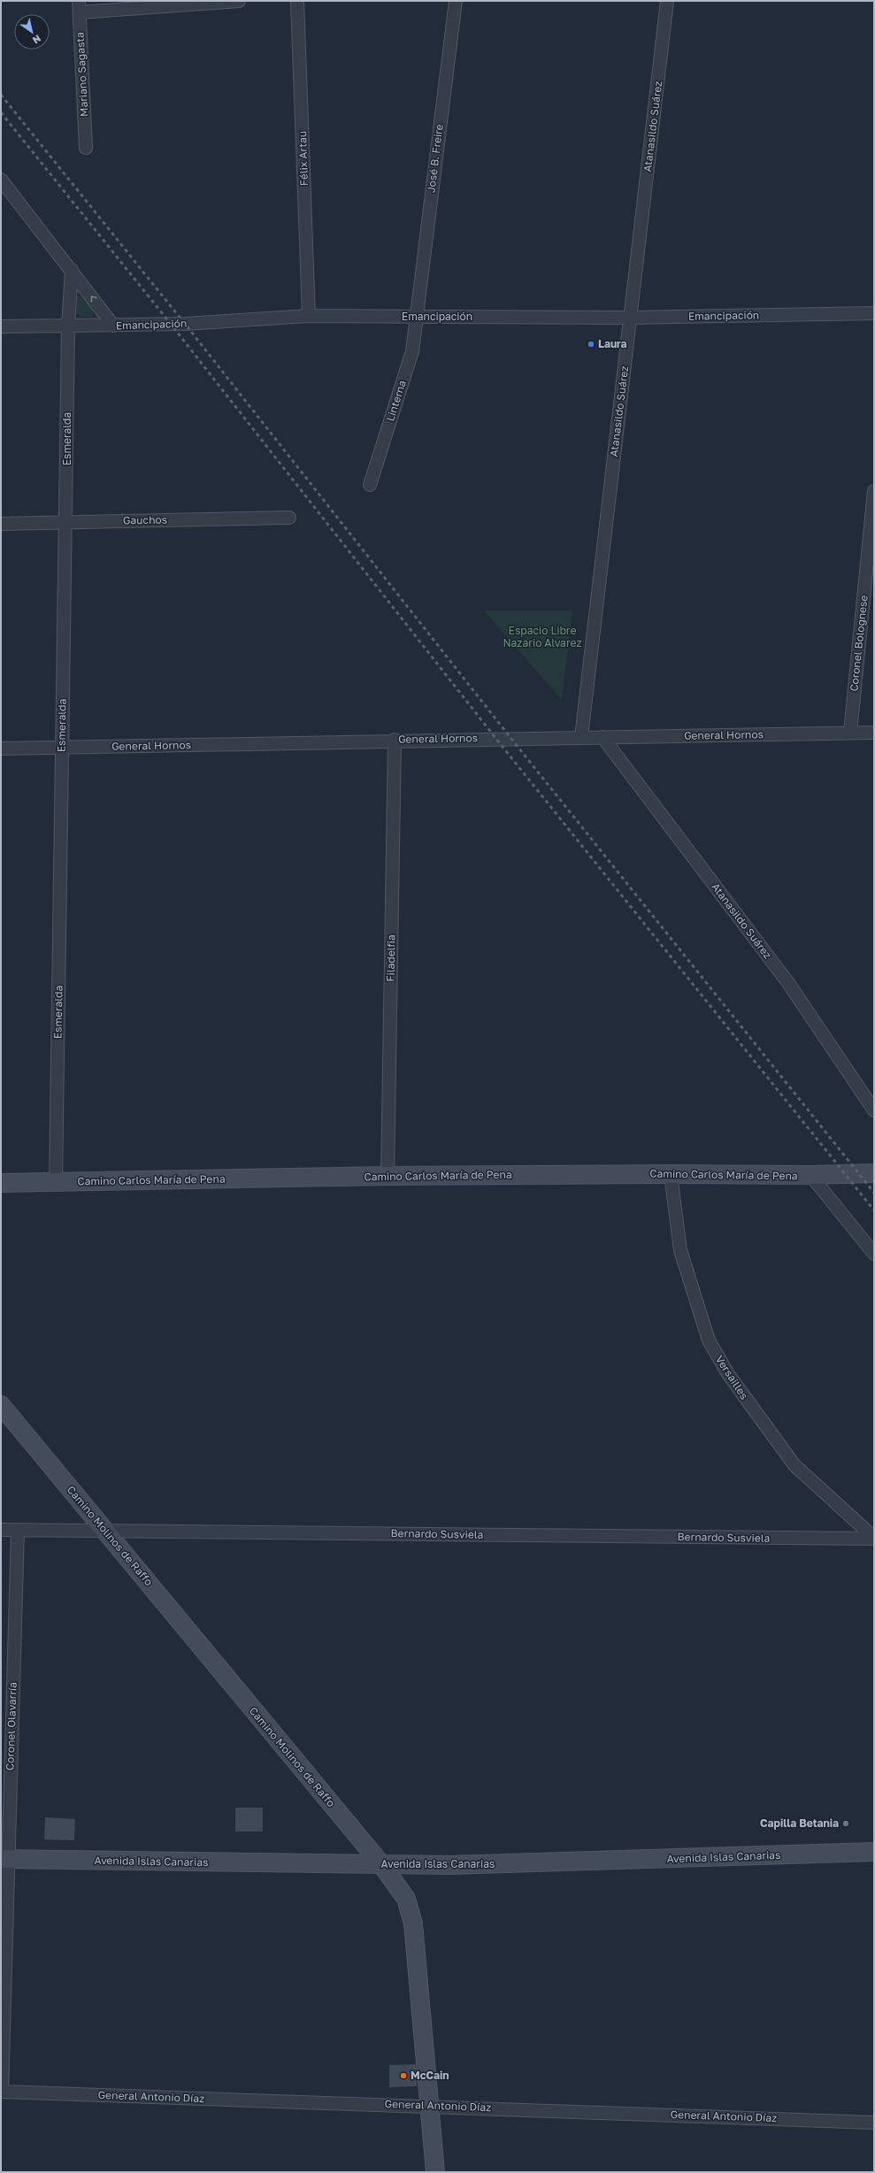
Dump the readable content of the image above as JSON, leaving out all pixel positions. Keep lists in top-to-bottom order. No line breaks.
{"streets":{"street":["Mariano Sagasta","Atanasildo Suárez","Félix Artau","José B. Freire","Emancipación","Linterna","Esmeralda","Gauchos","Coronel Bolognese","General Hornos","Filadelfia","Camino Carlos María de Pena","Versailles","Bernardo Susviela","Camino Molinos de Raffo","Coronel Olavarría","Avenida Islas Canarias","General Antonio Díaz"]},"crossings":[["Atanasildo Suárez","Emancipación"],["Atanasildo Suárez","General Hornos"],["Félix Artau","Emancipación"],["José B. Freire","Emancipación"],["José B. Freire","Linterna"],["Emancipación","Linterna"],["Emancipación","Esmeralda"],["Esmeralda","Gauchos"],["Esmeralda","General Hornos"],["Esmeralda","Camino Carlos María de Pena"],["Coronel Bolognese","General Hornos"],["General Hornos","Filadelfia"],["Filadelfia","Camino Carlos María de Pena"],["Camino Carlos María de Pena","Versailles"],["Versailles","Bernardo Susviela"],["Bernardo Susviela","Camino Molinos de Raffo"],["Bernardo Susviela","Coronel Olavarría"],["Camino Molinos de Raffo","Avenida Islas Canarias"],["Camino Molinos de Raffo","General Antonio Díaz"],["Coronel Olavarría","Avenida Islas Canarias"],["Coronel Olavarría","General Antonio Díaz"]],"parks":["Espacio Libre Nazario Alvarez"],"places":["Laura","Capilla Betania","McCain"],"north":"bottom right"}
